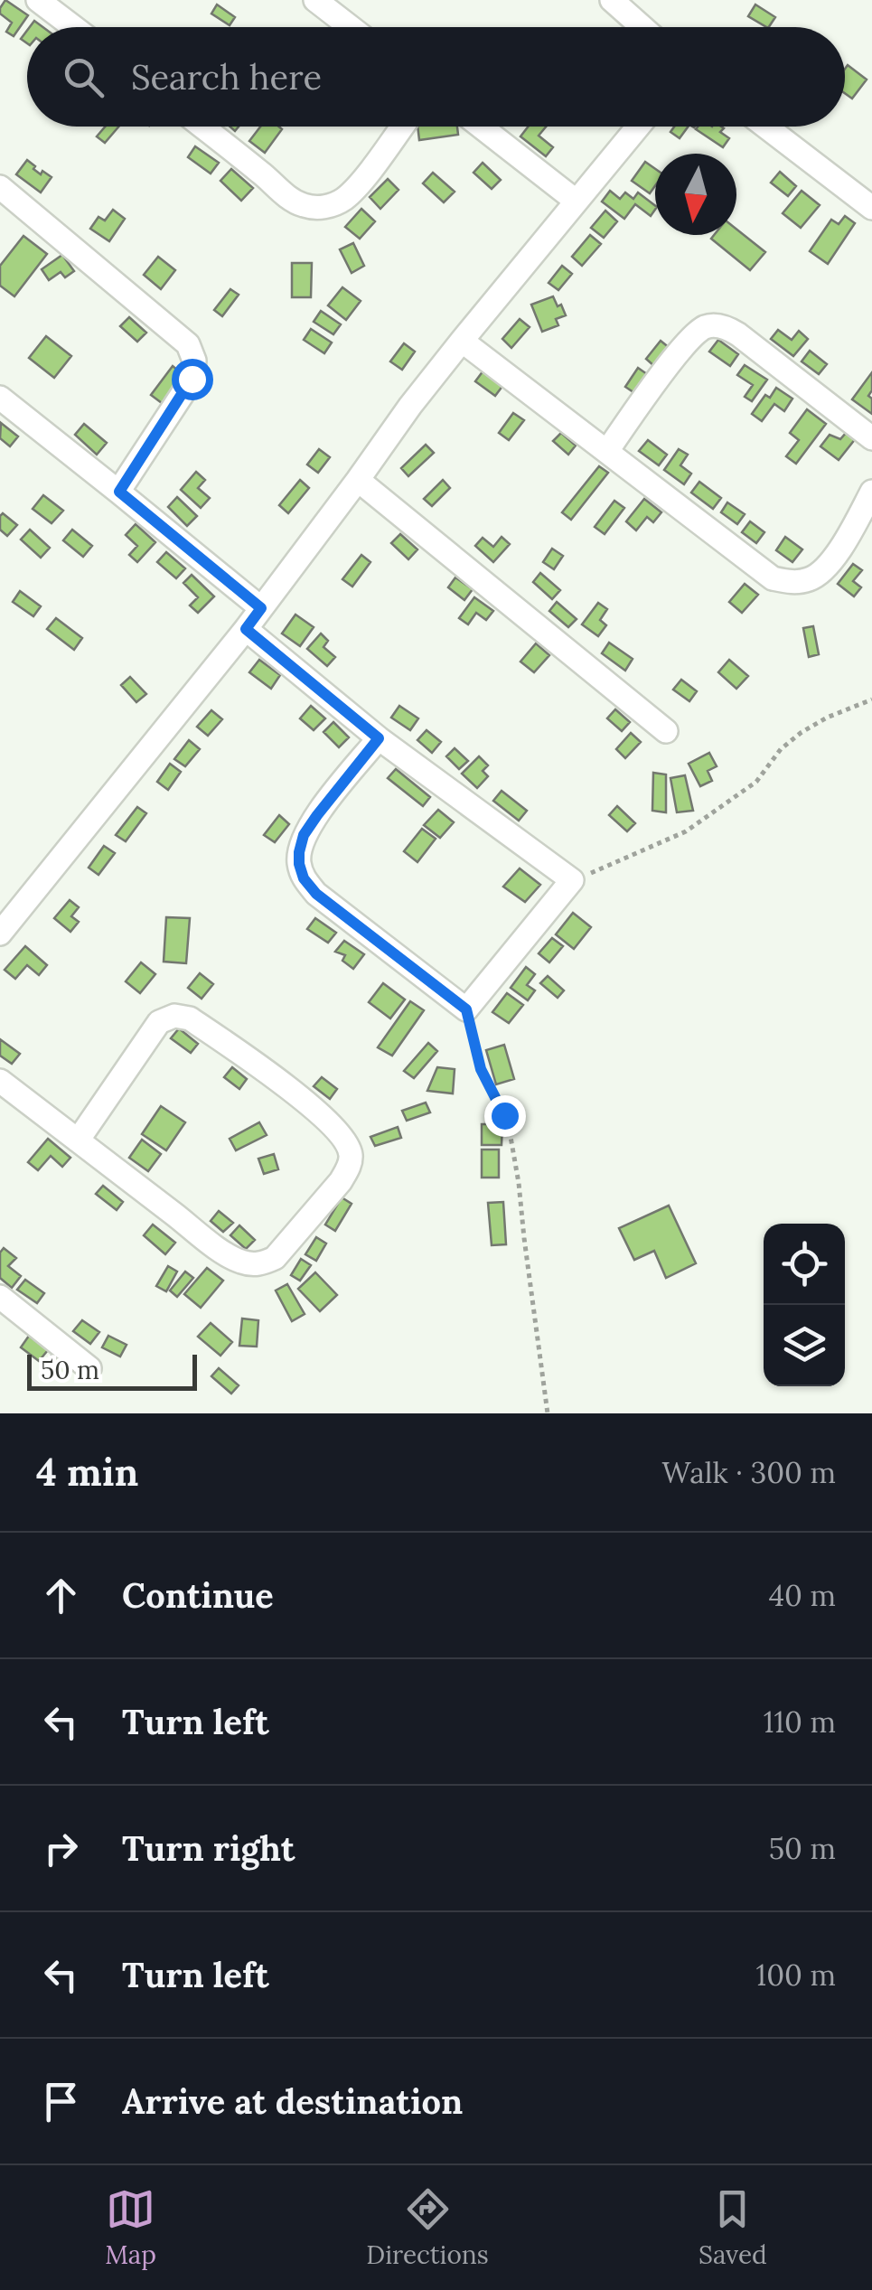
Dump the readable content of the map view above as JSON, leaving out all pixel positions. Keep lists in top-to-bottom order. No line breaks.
{"scale_bar":"50 m","north":"bottom","page":{"search":"Search here","scale":"50 m","heading":["4 min","Walk · 300 m"],"list":[["Continue","40 m"],["Turn left","110 m"],["Turn right","50 m"],["Turn left","100 m"],"Arrive at destination"],"nav":["Map","Directions","Saved"]}}
